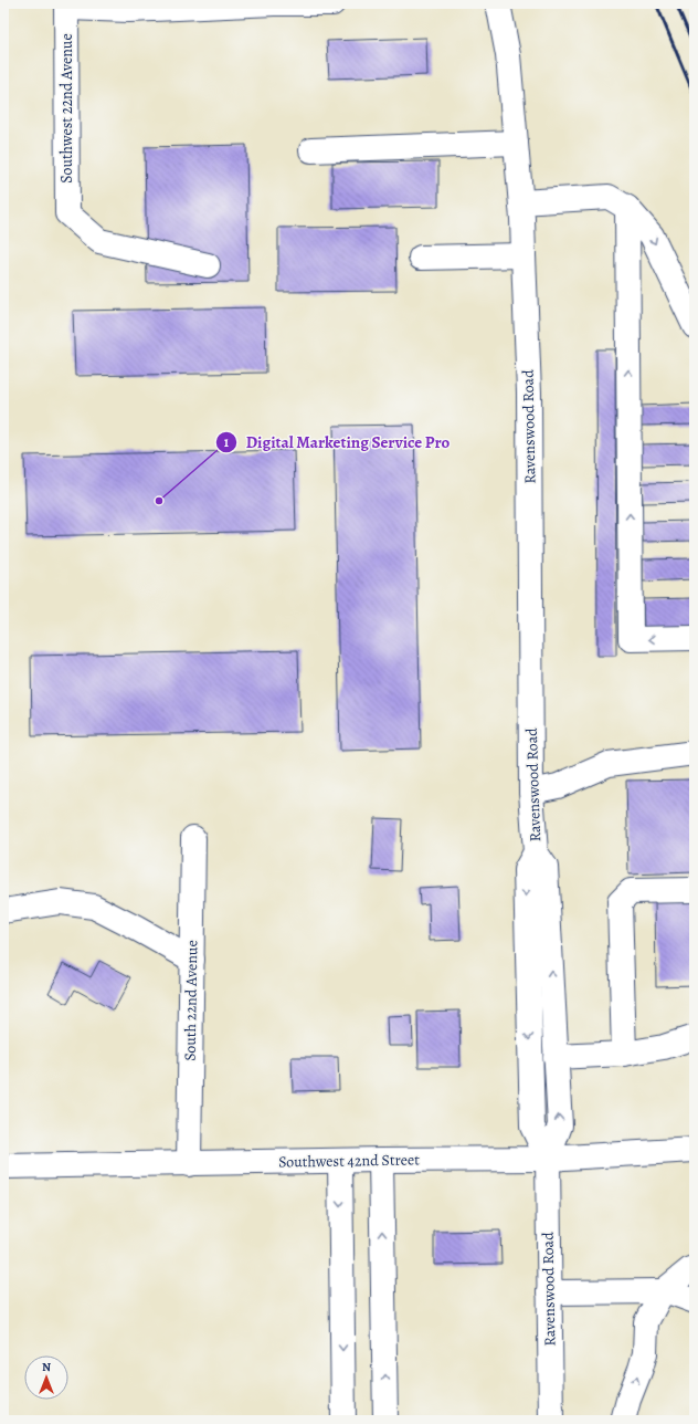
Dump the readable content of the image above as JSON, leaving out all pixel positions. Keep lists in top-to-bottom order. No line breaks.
{"streets":{"street":["Southwest 22nd Avenue","Ravenswood Road","South 22nd Avenue","Southwest 42nd Street"]},"crossings":[["Ravenswood Road","Southwest 42nd Street"],["South 22nd Avenue","Southwest 42nd Street"]],"places":["Digital Marketing Service Pro"],"north":"top"}
